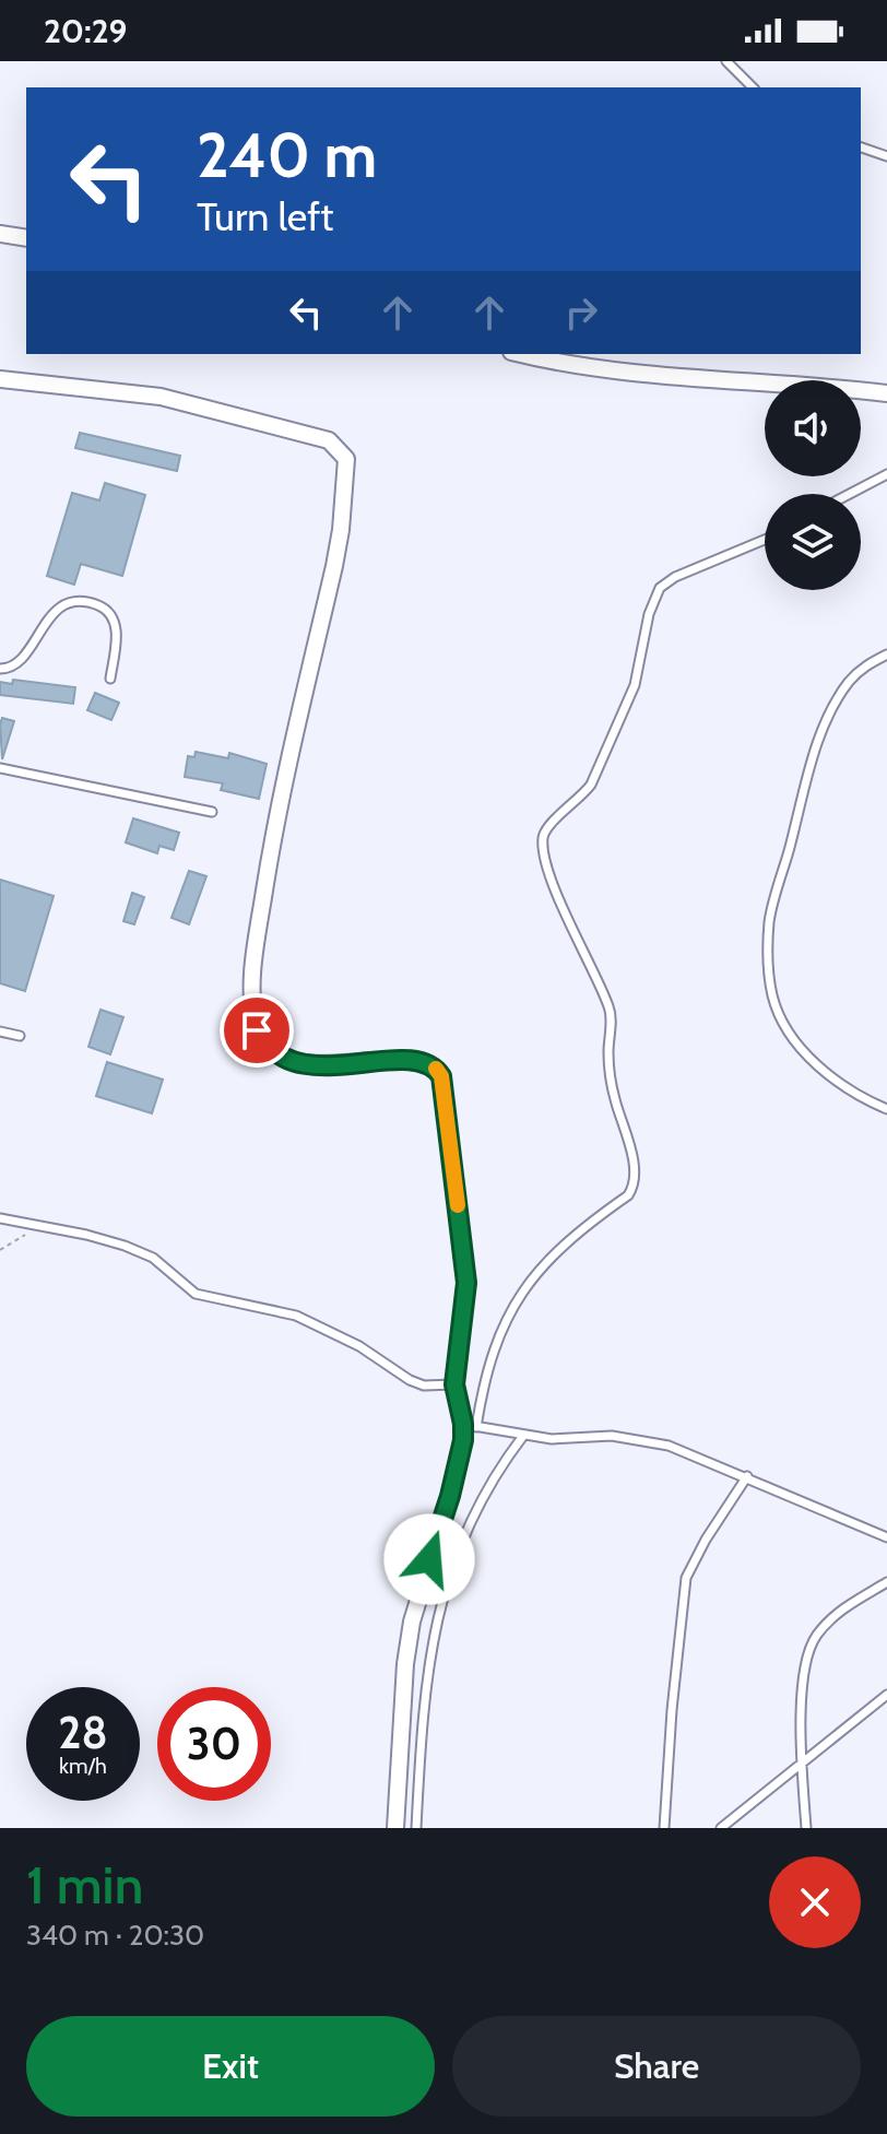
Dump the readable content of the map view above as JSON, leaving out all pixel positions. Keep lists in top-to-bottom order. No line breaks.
{"page":{"status":"20:29","turn":["240 m","Turn left"],"speed":"28 km/h","limit":"30","heading":["1 min","340 m · 20:30"],"buttons":["Exit","Share"]}}
